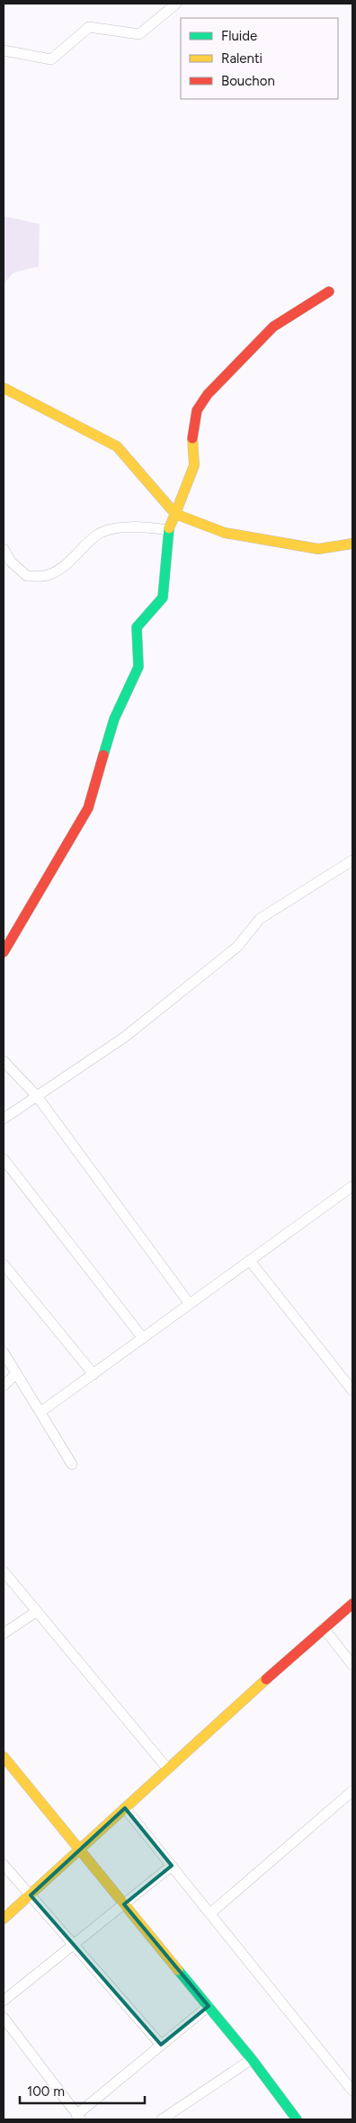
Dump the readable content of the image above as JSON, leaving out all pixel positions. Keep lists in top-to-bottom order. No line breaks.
{"legend":["Fluide","Ralenti","Bouchon"],"scale_bar":"100 m"}
